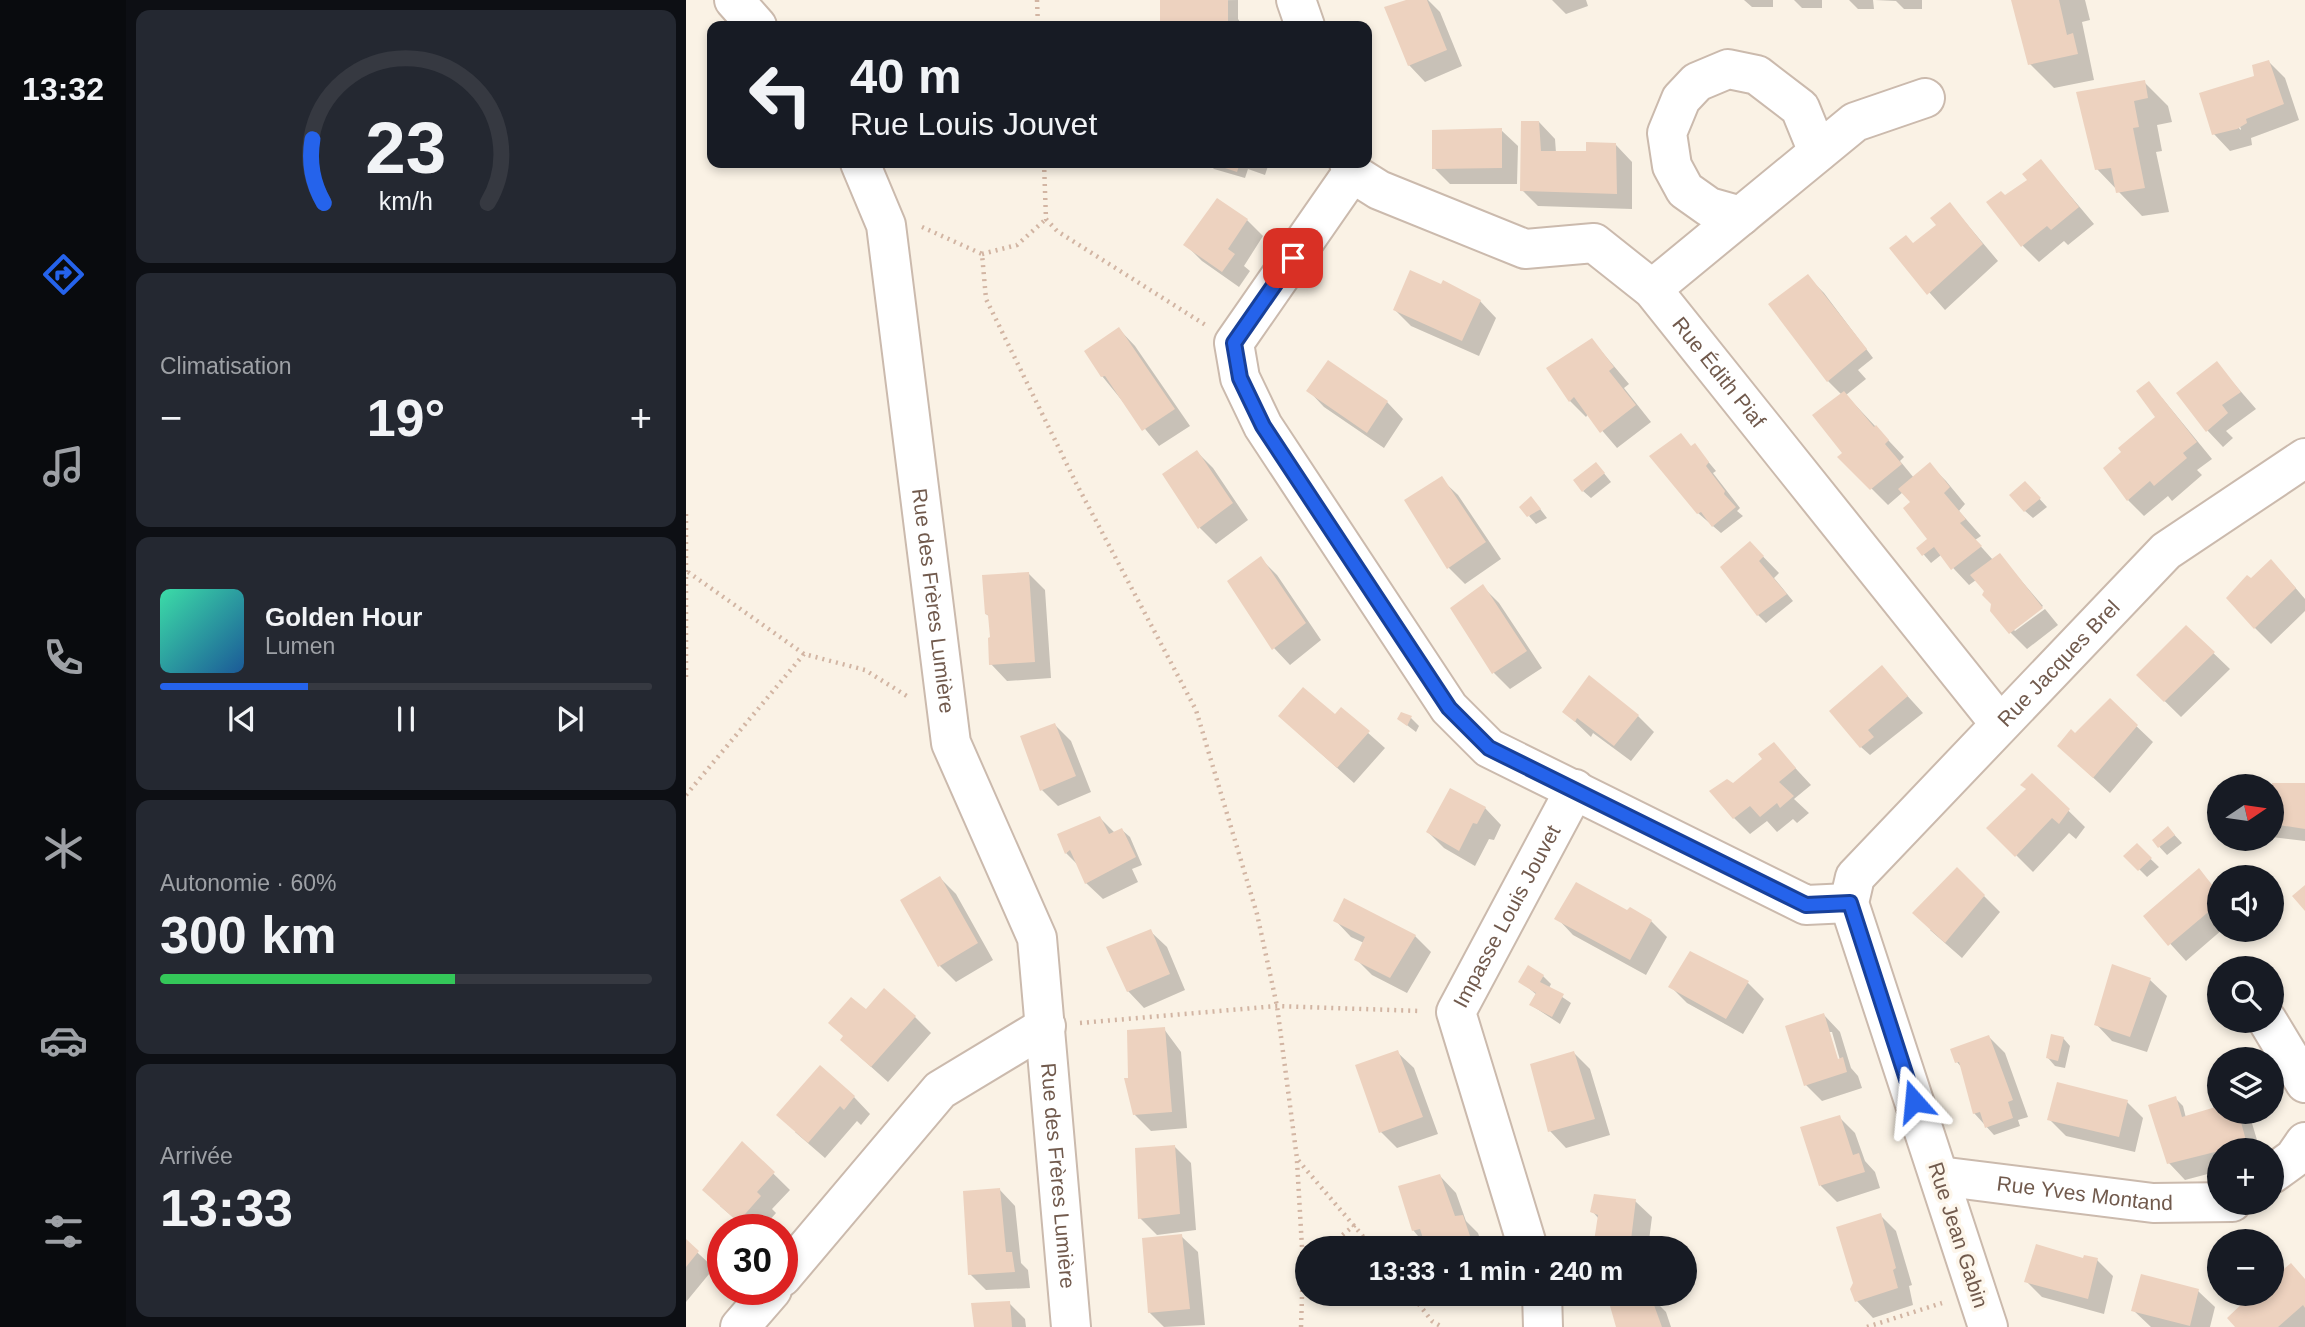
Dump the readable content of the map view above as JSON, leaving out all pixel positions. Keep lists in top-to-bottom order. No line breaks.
{"streets":{"street":["Rue Édith Piaf","Rue des Frères Lumière","Rue Jacques Brel","Impasse Louis Jouvet","Rue Yves Montand","Rue Jean Gabin"]},"crossings":[["Rue Édith Piaf","Rue Jacques Brel"],["Rue Jacques Brel","Rue Jean Gabin"],["Rue Yves Montand","Rue Jean Gabin"]],"north":"right","page":{"tabs":"13:32","turn":["40 m","Rue Louis Jouvet"],"tile":["Climatisation",["Autonomie · 60%","300 km"],["Arrivée","13:33"]],"heat":["−","19°","+"],"song":["Golden Hour","Lumen"],"map_buttons":["+","−"],"limit":"30","trip":"13:33 · 1 min · 240 m","gauge":["23","km/h"]}}
